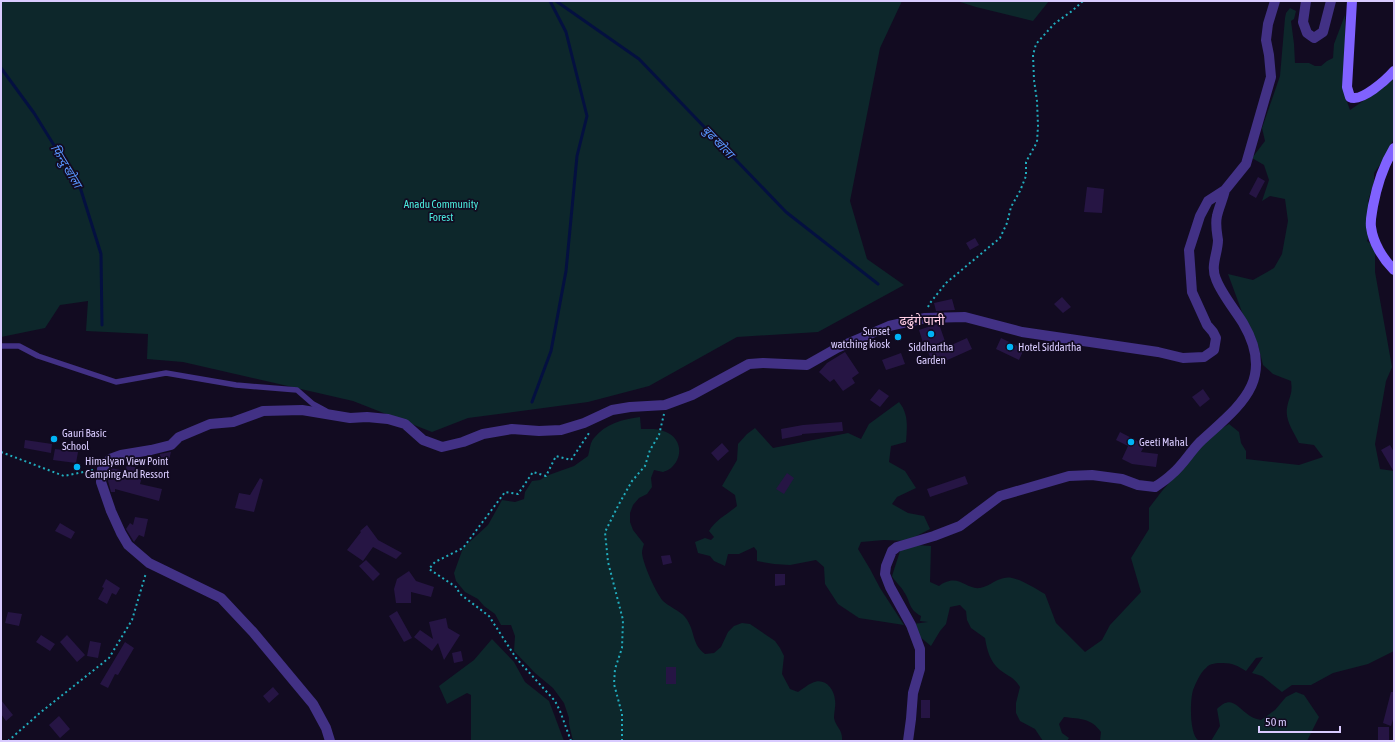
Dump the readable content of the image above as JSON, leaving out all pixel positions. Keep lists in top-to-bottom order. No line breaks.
{"districts":["ढढुंगे पानी"],"water":["बुढ खोला","फिन्दु खोला"],"parks":["Anadu Community Forest"],"places":["Siddhartha Garden","Sunset watching kiosk","Hotel Siddartha","Gauri Basic School","Geeti Mahal","Himalyan View Point Camping And Ressort"],"scale_bar":"50 m"}
